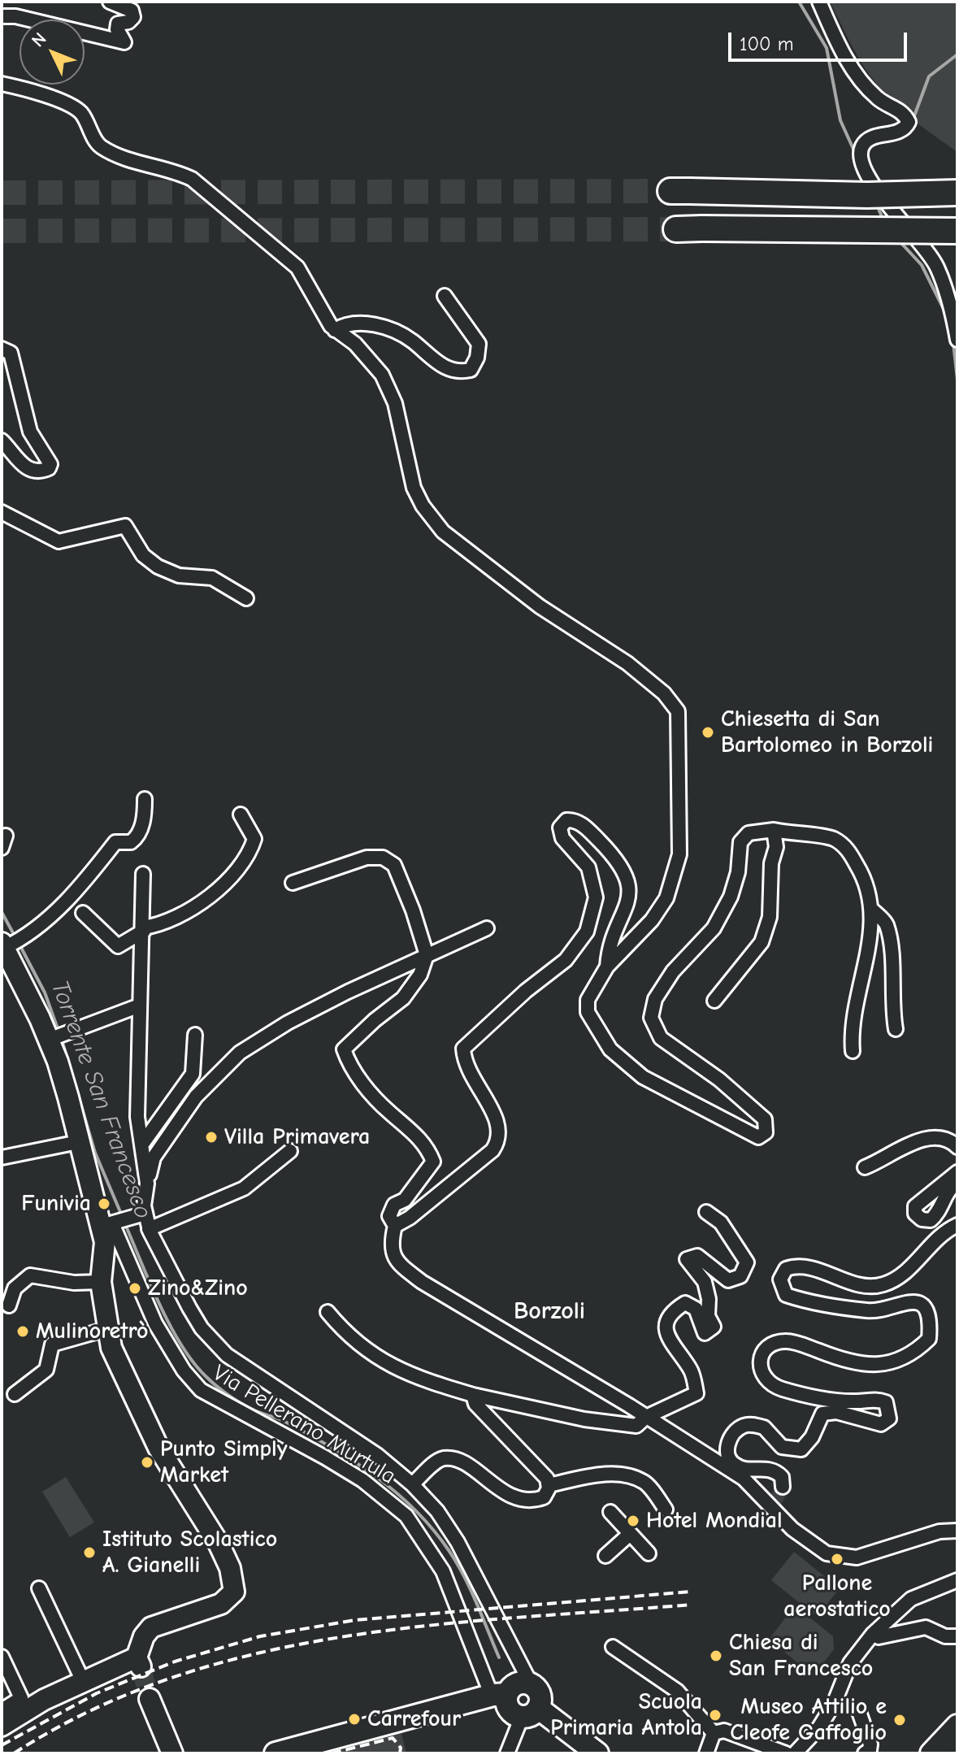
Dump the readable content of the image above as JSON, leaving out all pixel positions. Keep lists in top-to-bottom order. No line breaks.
{"streets":{"street":["Via Pellerano Murtula"]},"districts":["Borzoli"],"water":["Torrente San Francesco"],"places":["Chiesetta di San Bartolomeo in Borzoli","Villa Primavera","Funivia","Zino&Zino","Mulinoretrò","Punto Simply Market","Hotel Mondial","Istituto Scolastico A. Gianelli","Pallone aerostatico","Chiesa di San Francesco","Scuola Primaria Antola","Carrefour","Museo Attilio e Cleofe Gaffoglio"],"scale_bar":"100 m","north":"top left"}
